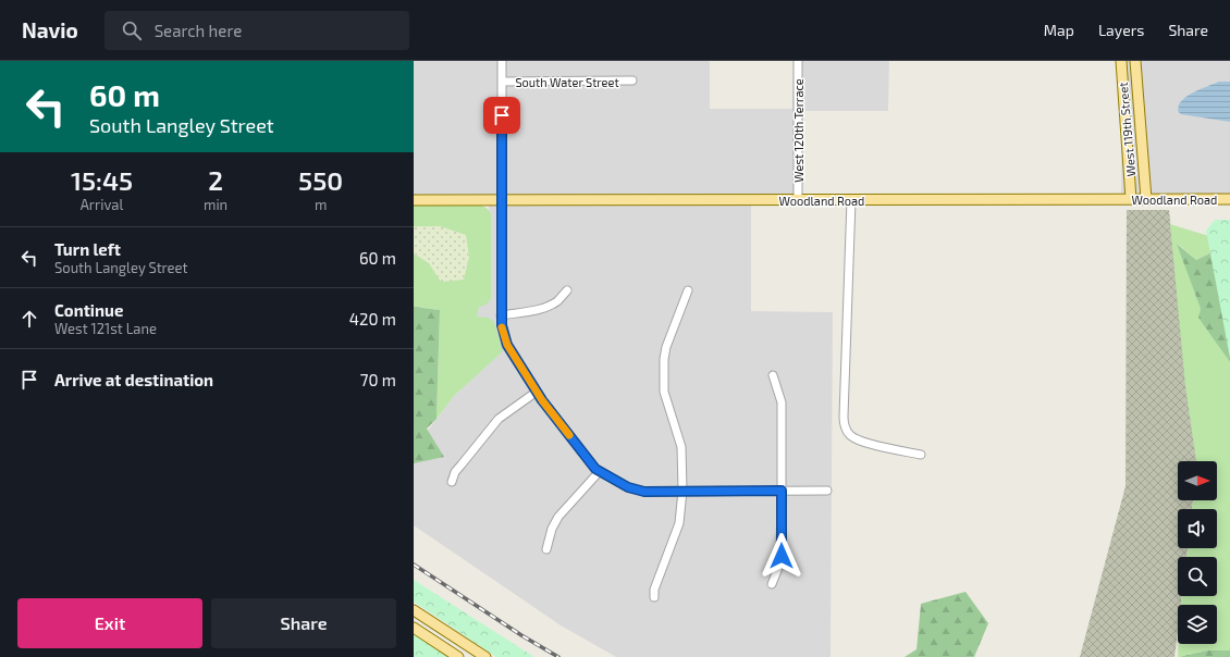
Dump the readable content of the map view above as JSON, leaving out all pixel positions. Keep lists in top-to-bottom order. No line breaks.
{"streets":{"main road":["West 119th Street","Woodland Road"],"street":["South Water Street","West 120th Terrace"]},"crossings":[["West 119th Street","Woodland Road"],["West 120th Terrace","Woodland Road"]],"north":"right","page":{"header":"Navio","search":"Search here","nav":["Map","Layers","Share"],"turn":["60 m","South Langley Street"],"eta":["15:45","Arrival","2","min","550","m"],"list":[{"name":"Turn left","note":"South Langley Street","value":"60 m"},{"name":"Continue","note":"West 121st Lane","value":"420 m"},{"name":"Arrive at destination","value":"70 m"}],"buttons":["Exit","Share"]}}
